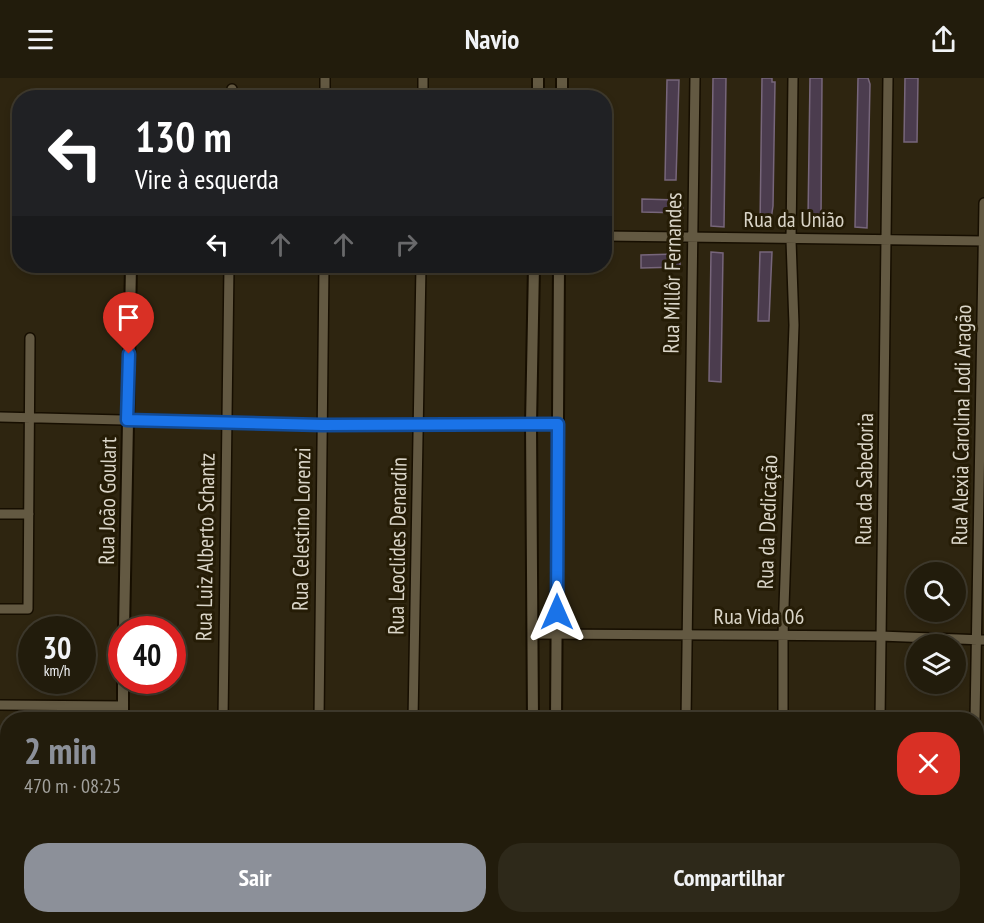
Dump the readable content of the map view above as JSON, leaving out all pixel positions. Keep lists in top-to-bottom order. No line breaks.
{"streets":{"street":["Rua da União","Rua Millôr Fernandes","Rua Alexia Carolina Lodi Aragão","Rua da Sabedoria","Rua João Goulart","Rua da Dedicação","Rua Celestino Lorenzi","Rua Leoclides Denardin","Rua Luiz Alberto Schantz","Rua Vida 06"]},"crossings":[["Rua da União","Rua Millôr Fernandes"],["Rua da União","Rua Alexia Carolina Lodi Aragão"],["Rua da União","Rua da Sabedoria"],["Rua da União","Rua da Dedicação"],["Rua Millôr Fernandes","Rua Vida 06"],["Rua Alexia Carolina Lodi Aragão","Rua Vida 06"],["Rua da Sabedoria","Rua Vida 06"],["Rua da Dedicação","Rua Vida 06"]],"page":{"header":"Navio","turn":["130 m","Vire à esquerda"],"speed":"30 km/h","limit":"40","heading":["2 min","470 m · 08:25"],"buttons":["Sair","Compartilhar"]}}
